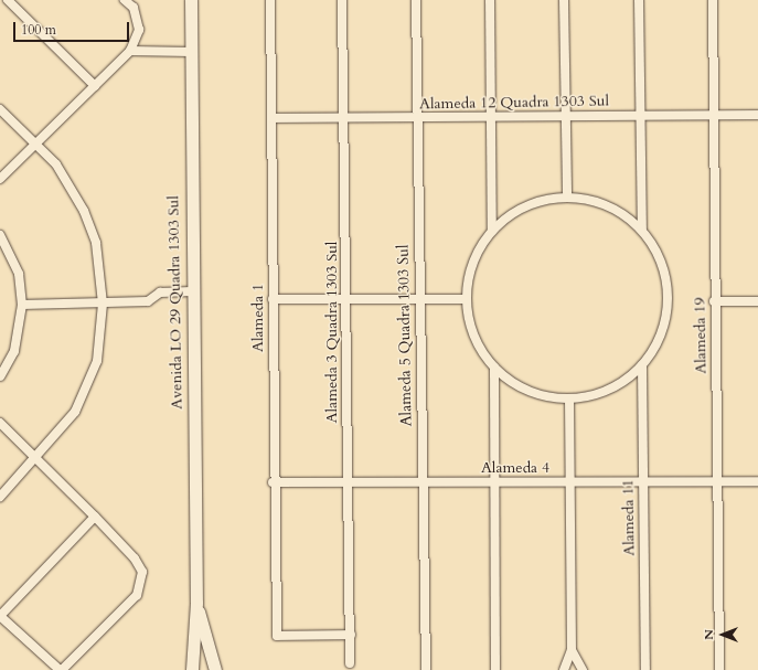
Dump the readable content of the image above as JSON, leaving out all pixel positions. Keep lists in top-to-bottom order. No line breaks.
{"streets":{"street":["Alameda 12 Quadra 1303 Sul","Avenida LO 29 Quadra 1303 Sul","Alameda 1","Alameda 3 Quadra 1303 Sul","Alameda 5 Quadra 1303 Sul","Alameda 19","Alameda 4","Alameda 11"]},"crossings":[["Alameda 12 Quadra 1303 Sul","Alameda 1"],["Alameda 12 Quadra 1303 Sul","Alameda 3 Quadra 1303 Sul"],["Alameda 12 Quadra 1303 Sul","Alameda 5 Quadra 1303 Sul"],["Alameda 12 Quadra 1303 Sul","Alameda 19"],["Alameda 1","Alameda 3 Quadra 1303 Sul"],["Alameda 1","Alameda 4"],["Alameda 3 Quadra 1303 Sul","Alameda 4"],["Alameda 5 Quadra 1303 Sul","Alameda 4"],["Alameda 19","Alameda 4"],["Alameda 4","Alameda 11"]],"scale_bar":"100 m","north":"left"}
